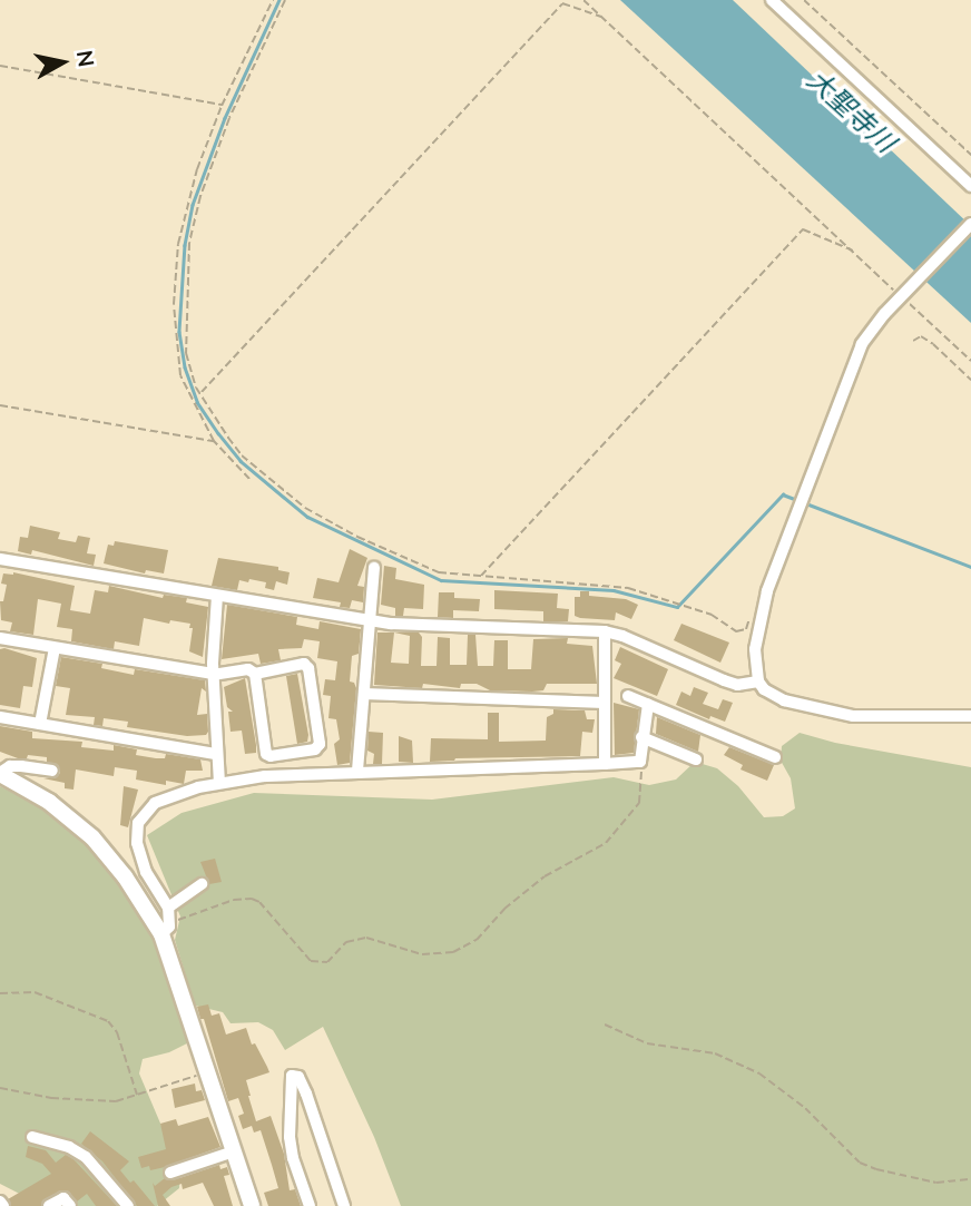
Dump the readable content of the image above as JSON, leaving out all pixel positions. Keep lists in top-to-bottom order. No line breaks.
{"water":["大聖寺川"],"north":"right"}
